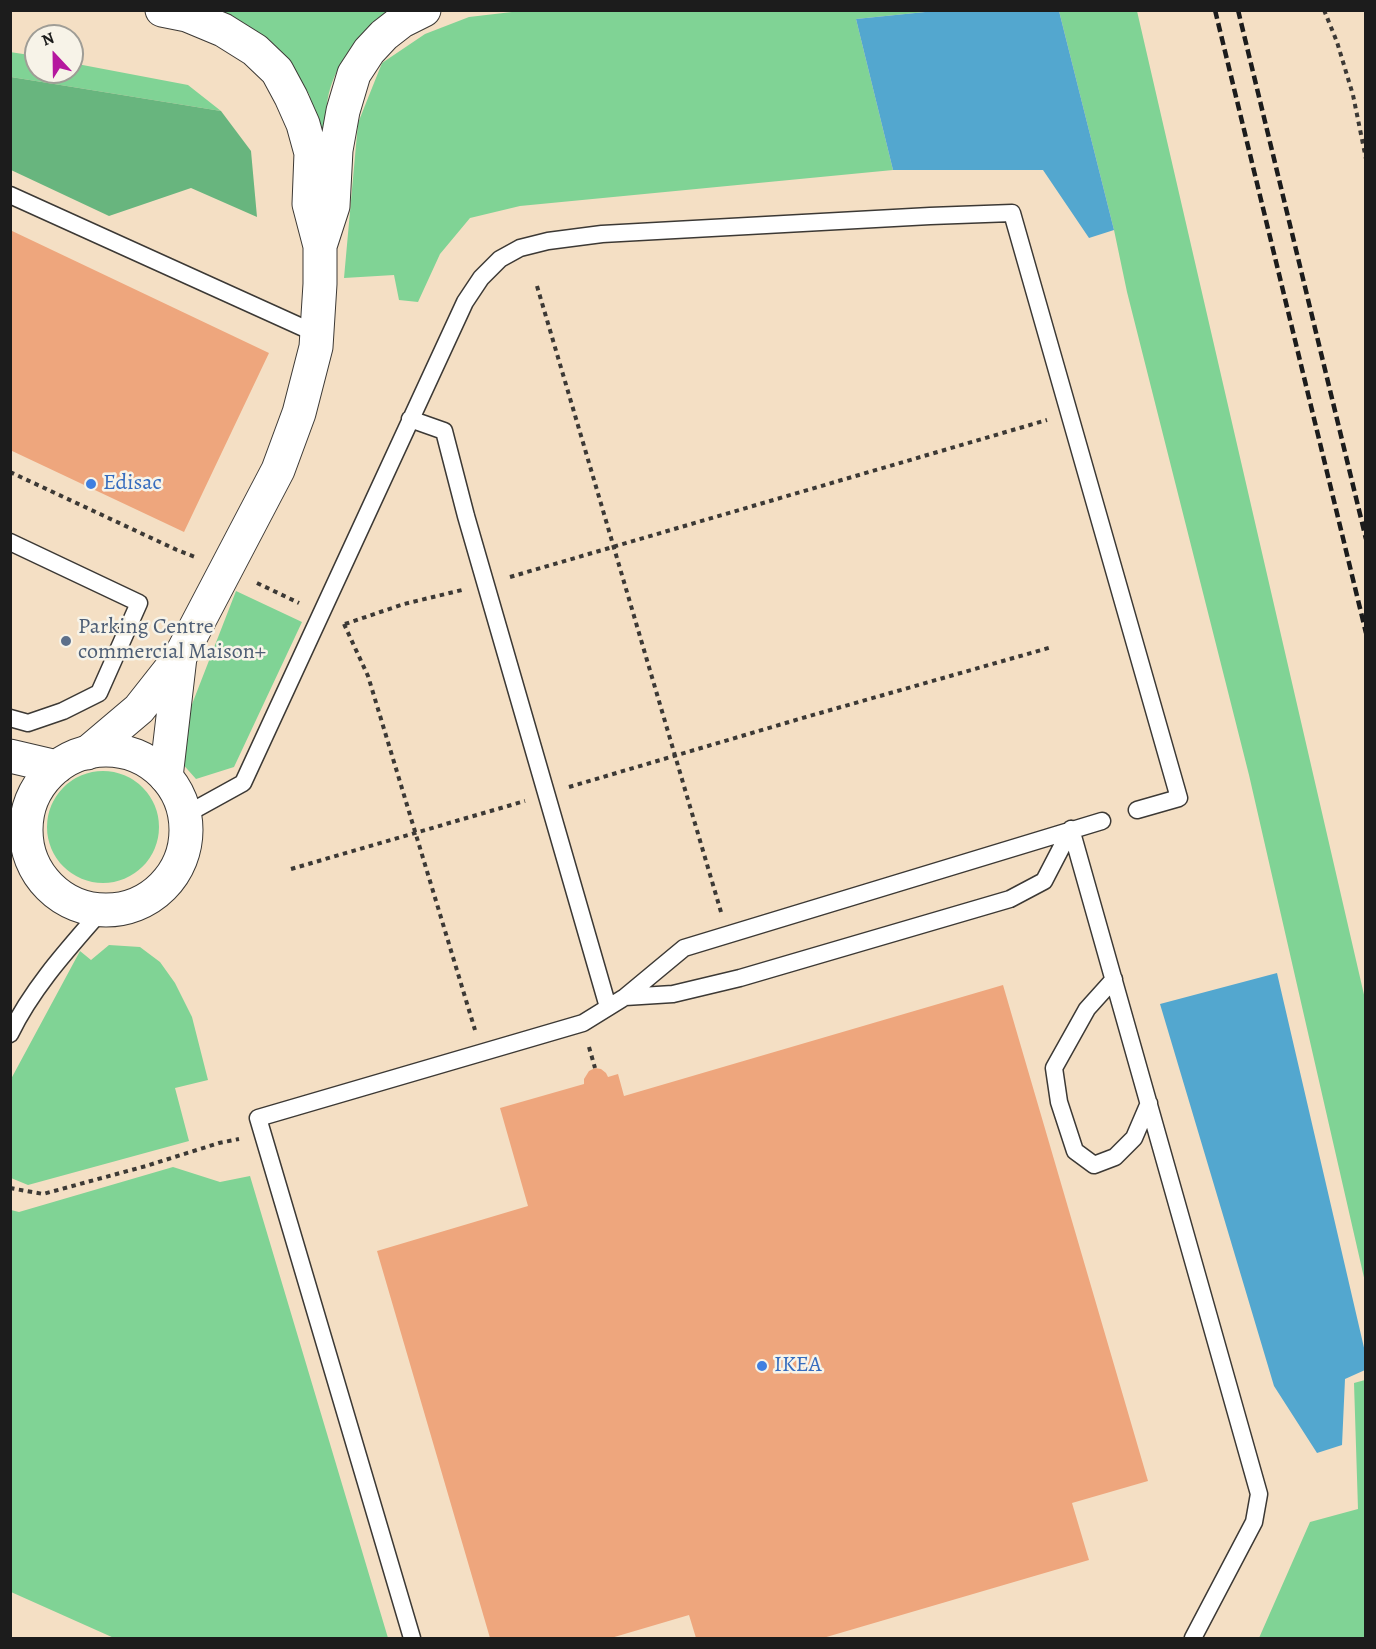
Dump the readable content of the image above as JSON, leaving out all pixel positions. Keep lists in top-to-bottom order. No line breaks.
{"places":["Edisac","Parking Centre commercial Maison+","IKEA"],"north":"top"}
